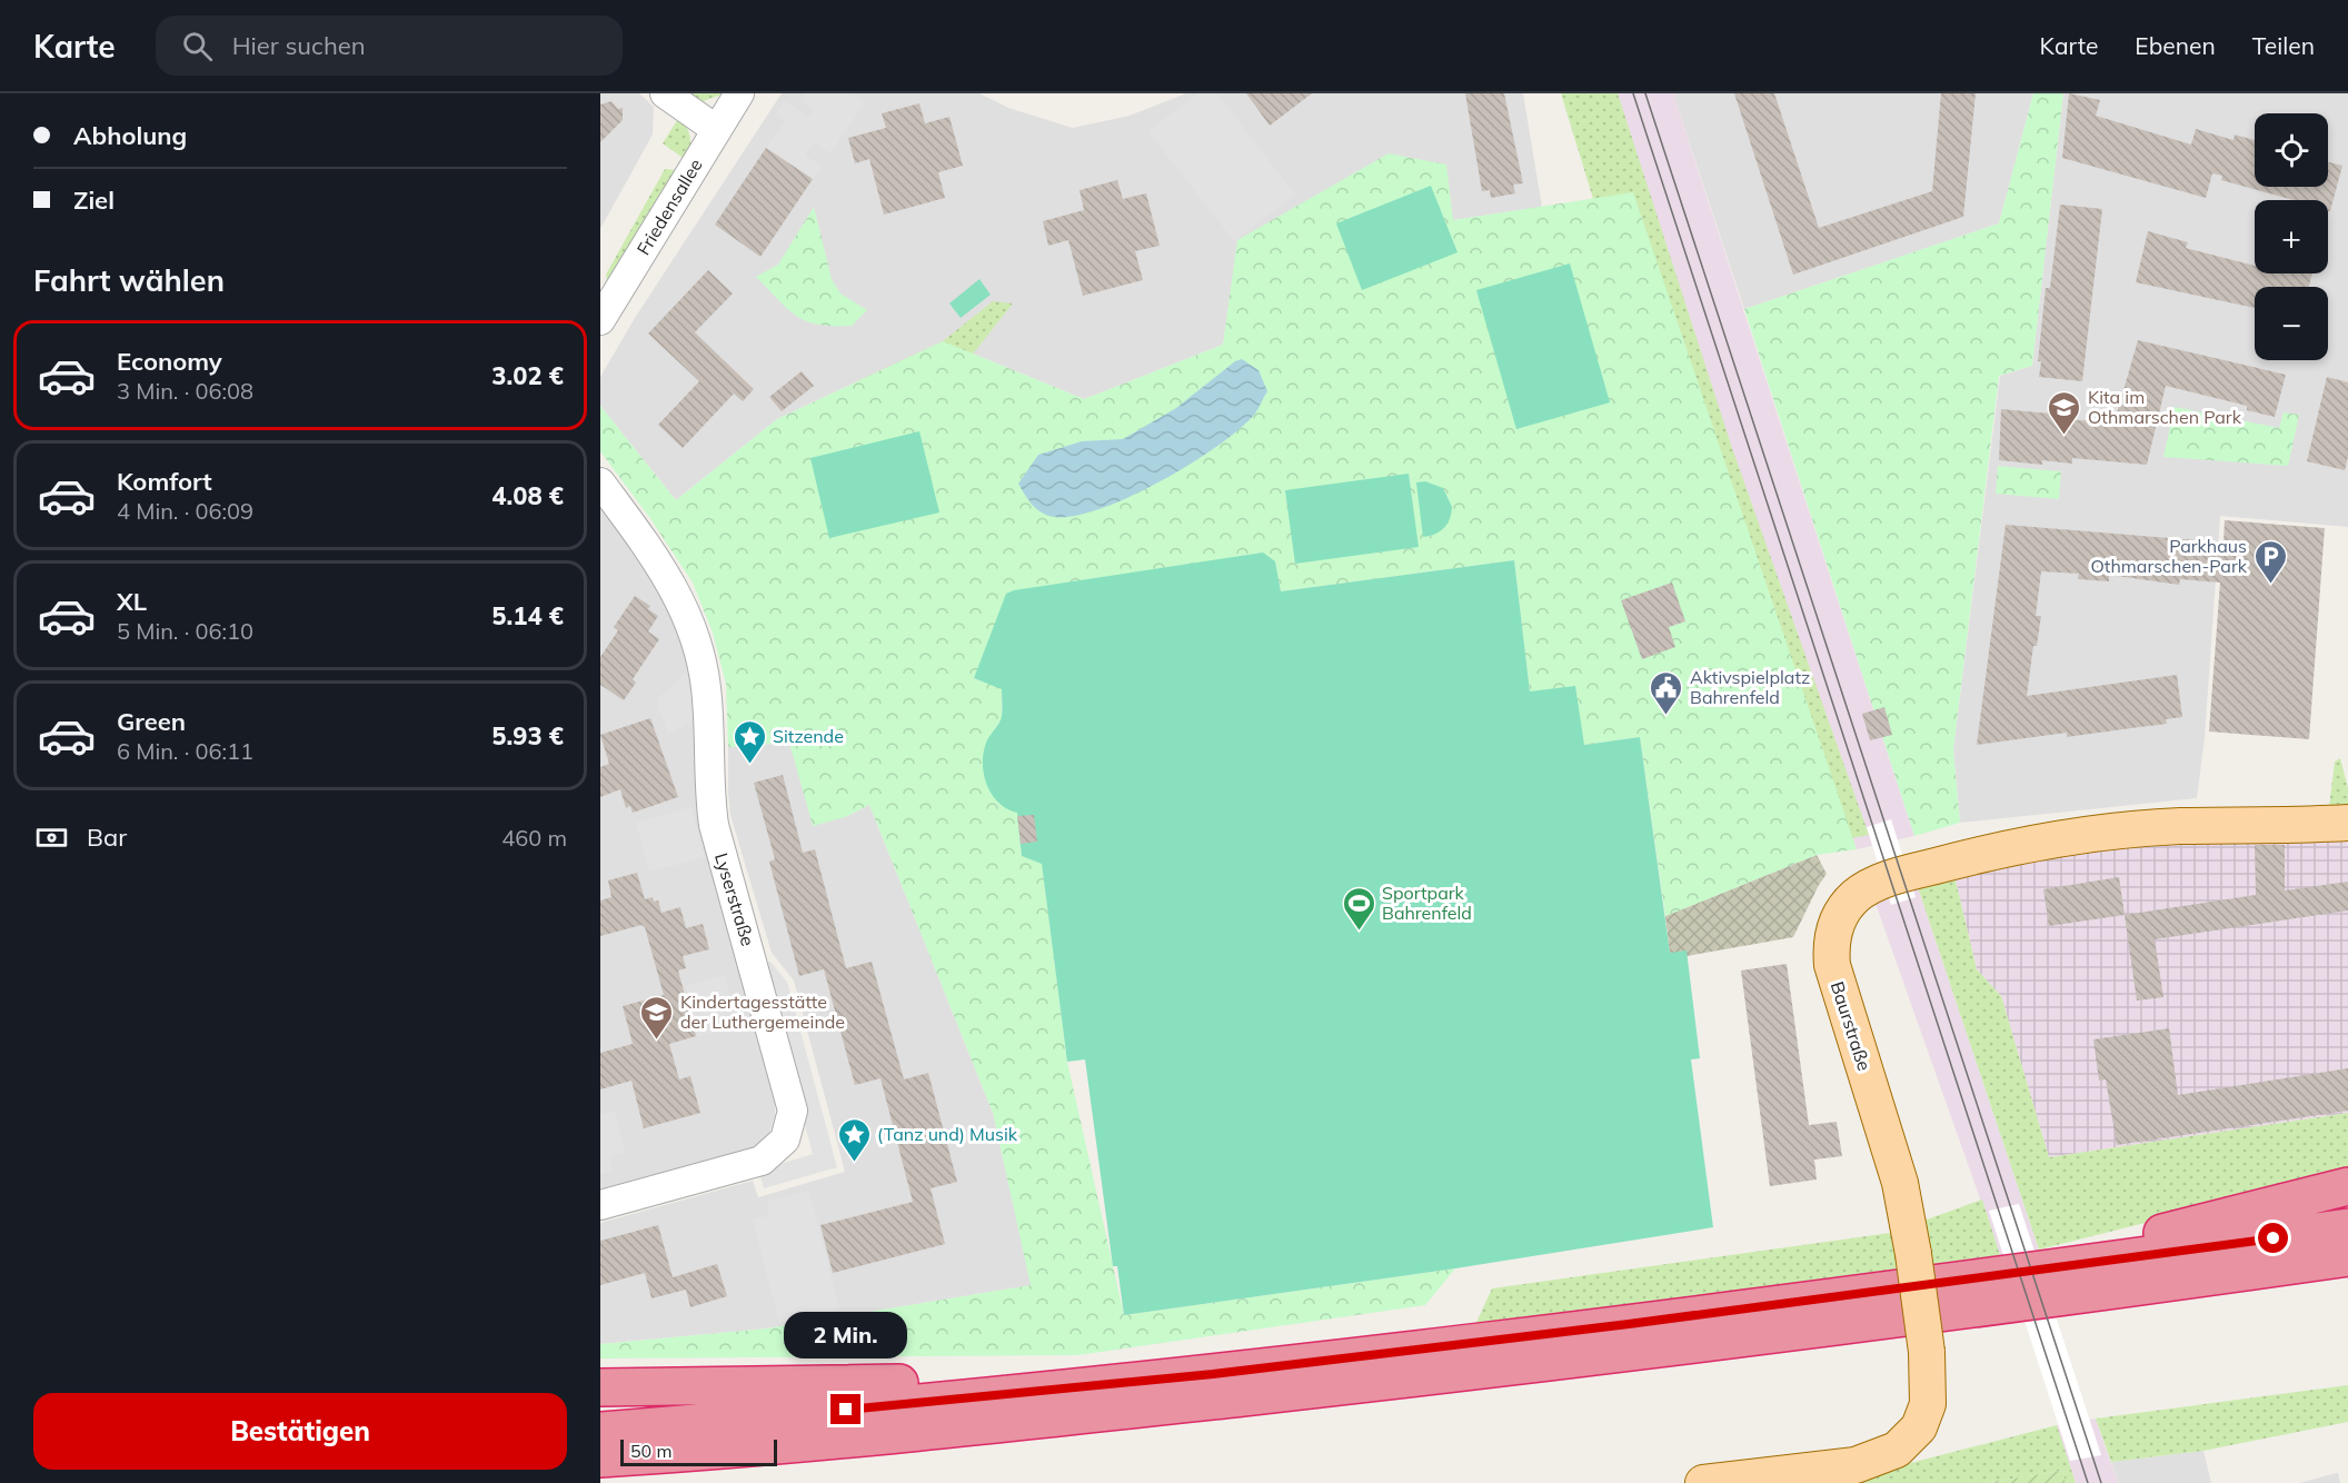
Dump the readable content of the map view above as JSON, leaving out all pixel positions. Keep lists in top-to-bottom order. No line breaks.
{"streets":{"main road":["Baurstraße"],"street":["Friedensallee","Lyserstraße"]},"places":{"school or university":["Kita im Othmarschen Park","Kindertagesstätte der Luthergemeinde"],"parking":["Parkhaus Othmarschen-Park"],"public building":["Aktivspielplatz Bahrenfeld"],"place":["Sitzende","(Tanz und) Musik"],"sports":["Sportpark Bahrenfeld"]},"scale_bar":"50 m","page":{"header":"Karte","search":"Hier suchen","nav":["Karte","Ebenen","Teilen"],"banner":["Abholung","Ziel"],"map_buttons":["+","−"],"heading":"Fahrt wählen","list":[{"name":"Economy","note":"3 Min. · 06:08","value":"3.02 €"},{"name":"Komfort","note":"4 Min. · 06:09","value":"4.08 €"},{"name":"XL","note":"5 Min. · 06:10","value":"5.14 €"},{"name":"Green","note":"6 Min. · 06:11","value":"5.93 €"}],"pay":["Bar","460 m"],"bubble":"2 Min.","buttons":"Bestätigen","scale":"50 m"}}
